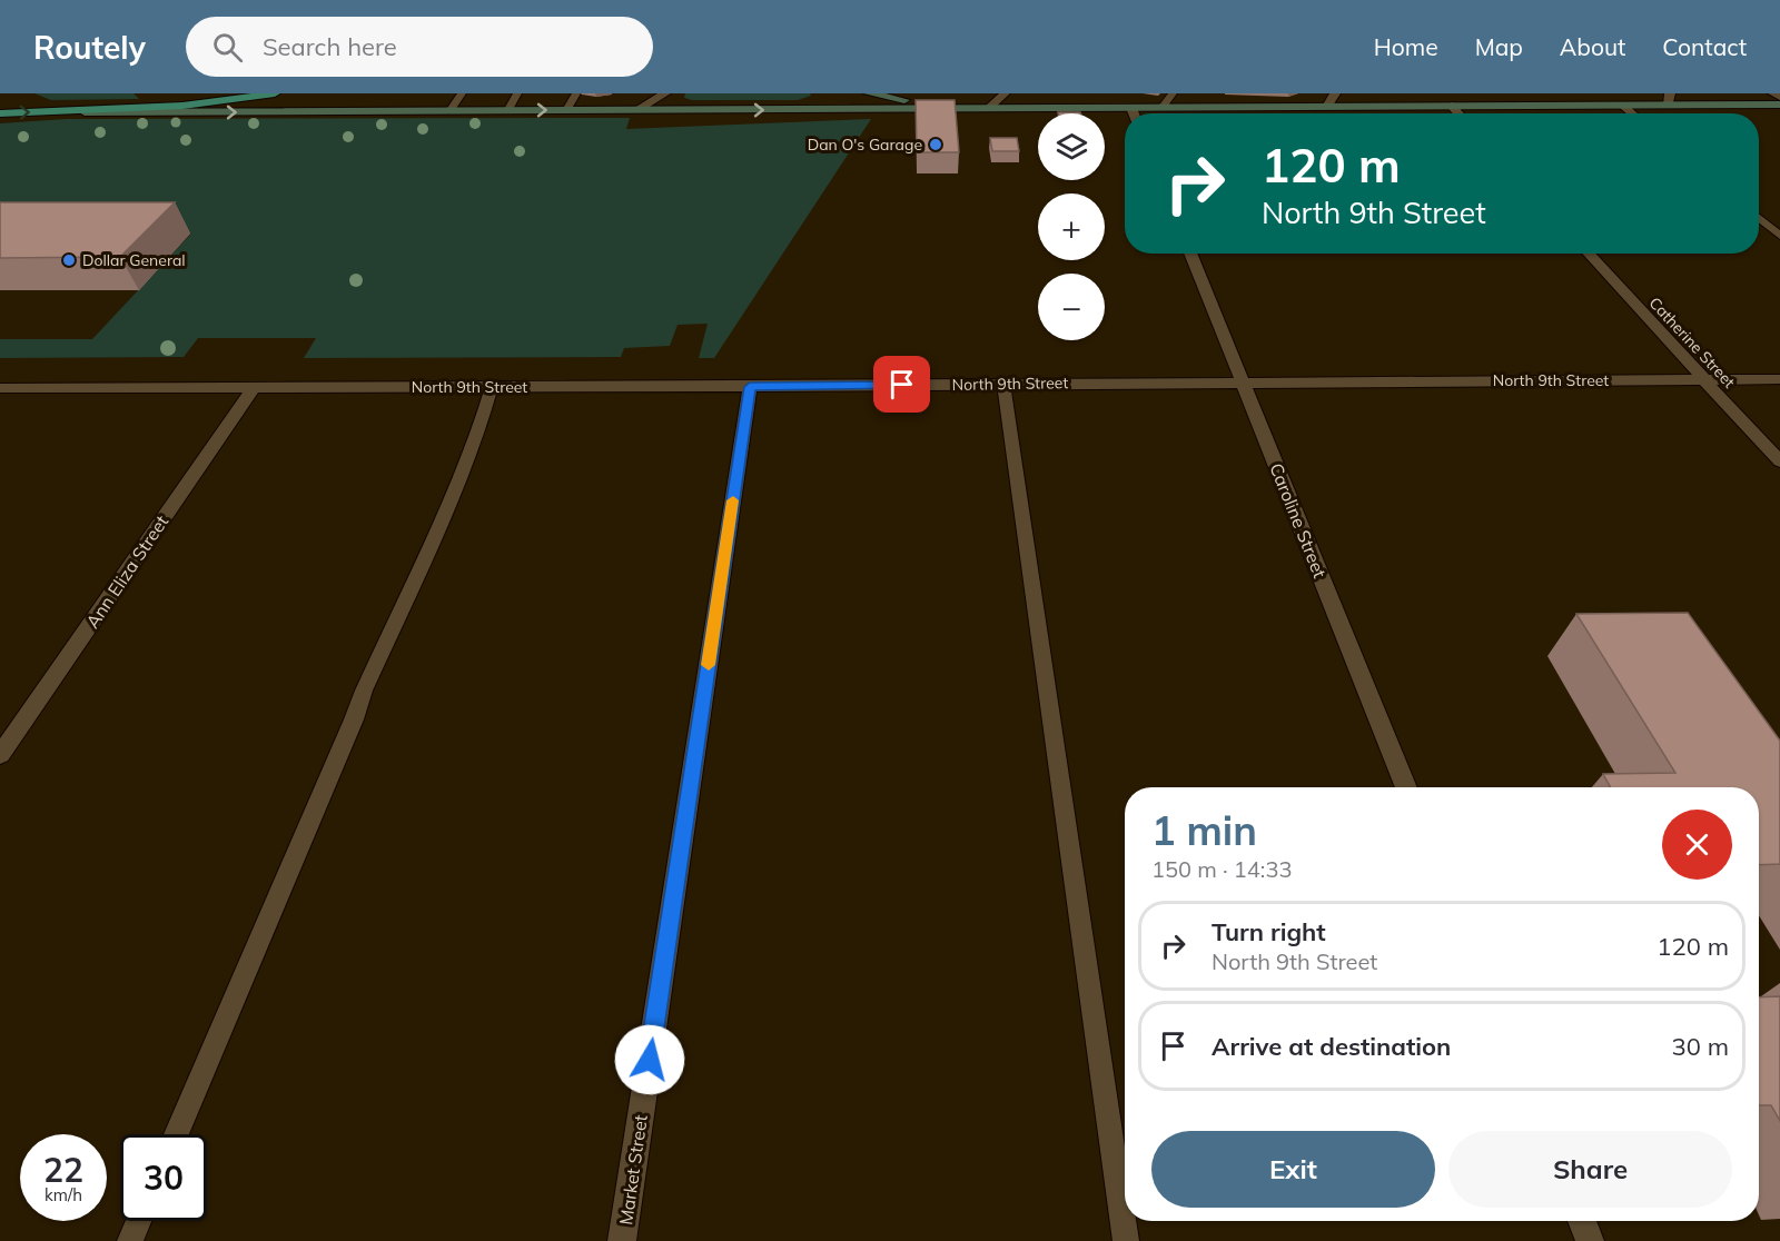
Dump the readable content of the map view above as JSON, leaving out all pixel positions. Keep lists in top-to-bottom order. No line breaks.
{"streets":{"street":["Catherine Street","North 9th Street","Caroline Street","Ann Eliza Street","Market Street"]},"crossings":[["Catherine Street","North 9th Street"],["North 9th Street","Caroline Street"],["North 9th Street","Ann Eliza Street"],["North 9th Street","Market Street"]],"places":["Dan O's Garage","Dollar General"],"page":{"header":"Routely","search":"Search here","nav":["Home","Map","About","Contact"],"map_buttons":["+","−"],"turn":["120 m","North 9th Street"],"heading":["1 min","150 m · 14:33"],"list":[{"name":"Turn right","note":"North 9th Street","value":"120 m"},{"name":"Arrive at destination","value":"30 m"}],"buttons":["Exit","Share"],"speed":"22 km/h","limit":"30"}}
